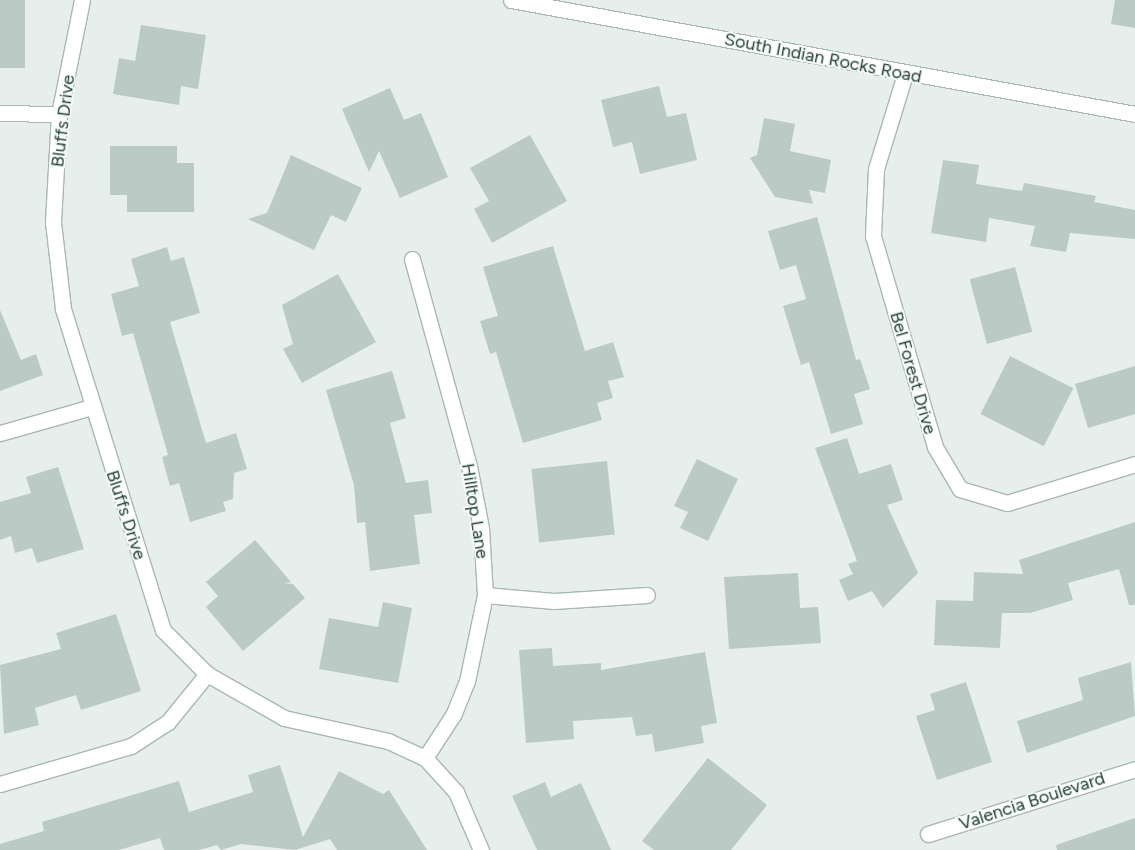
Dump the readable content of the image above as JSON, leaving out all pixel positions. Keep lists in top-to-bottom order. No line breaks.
{"streets":{"street":["South Indian Rocks Road","Bluffs Drive","Bel Forest Drive","Hilltop Lane","Valencia Boulevard"]},"crossings":[["South Indian Rocks Road","Bel Forest Drive"],["Bluffs Drive","Hilltop Lane"]]}
